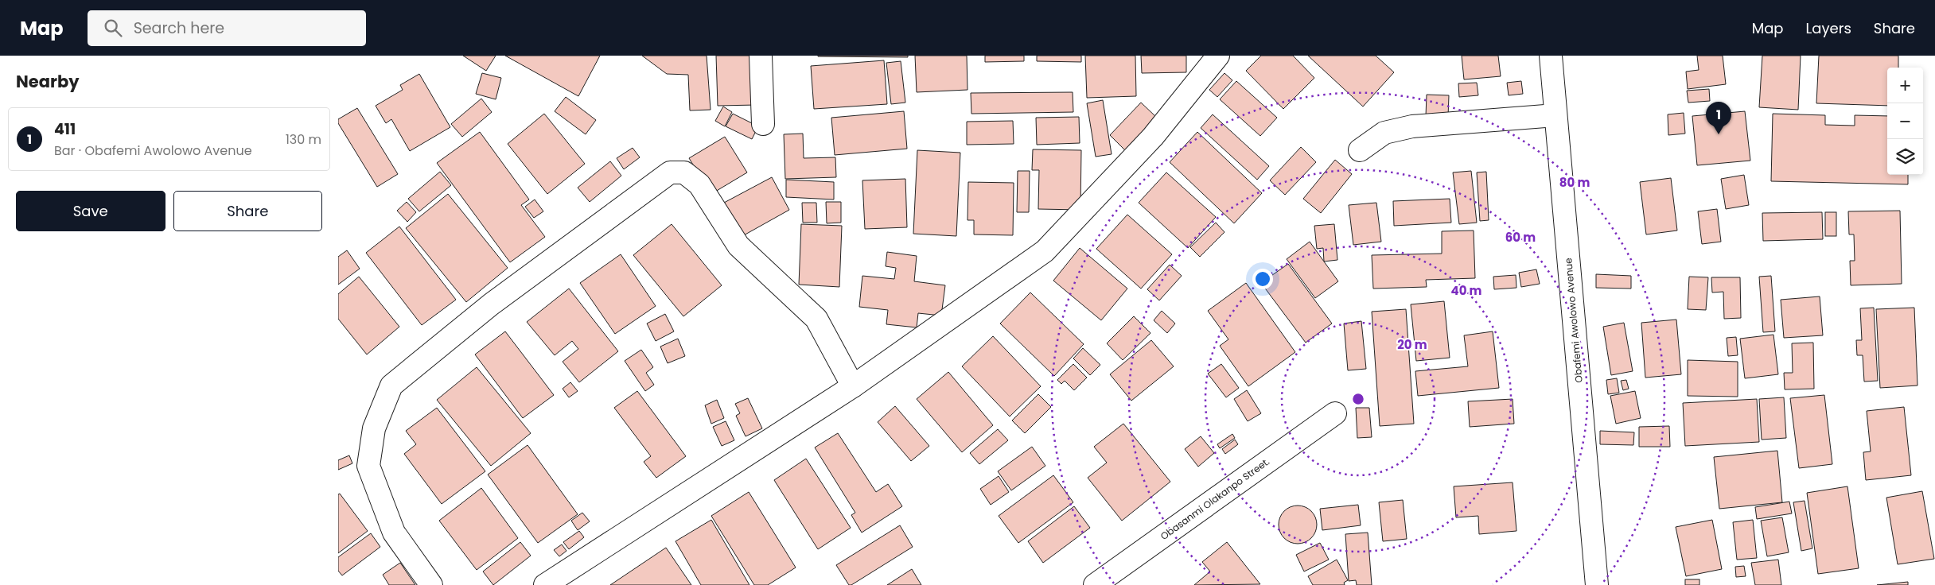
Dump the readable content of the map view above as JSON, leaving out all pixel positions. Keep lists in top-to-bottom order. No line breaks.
{"streets":{"street":["Obafemi Awolowo Avenue","Obasanmi Olakanpo Street."]},"page":{"header":"Map","search":"Search here","nav":["Map","Layers","Share"],"heading":"Nearby","map_buttons":["+","−"],"pins":"1","list":[{"mark":"1","name":"411","note":"Bar · Obafemi Awolowo Avenue","value":"130 m"}],"buttons":["Save","Share"]},"rings":["80 m","60 m","40 m","20 m"]}
